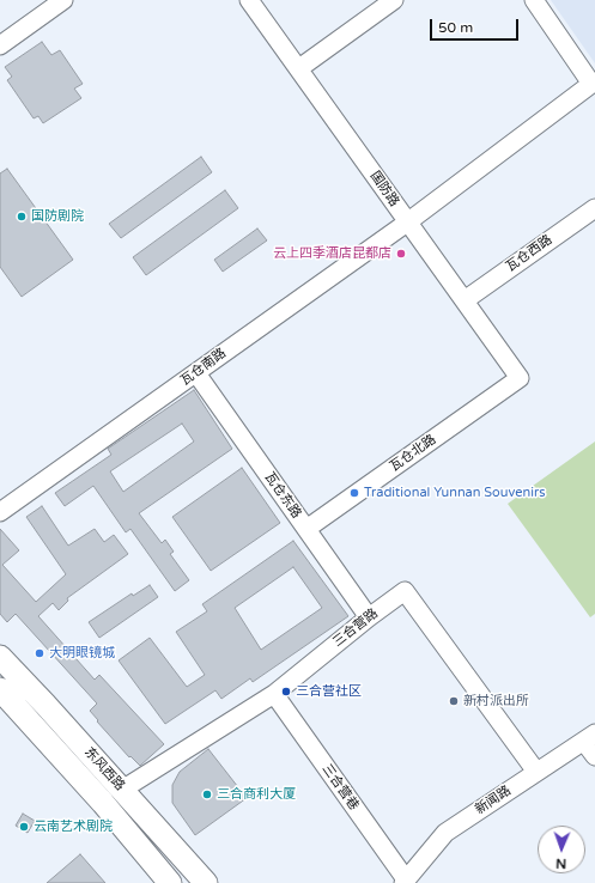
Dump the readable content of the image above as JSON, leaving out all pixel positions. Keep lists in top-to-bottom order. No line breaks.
{"streets":{"main road":["东风西路"],"street":["国防路","瓦仓西路","瓦仓南路","瓦仓北路","瓦仓东路","三合营路","三合营巷","新闻路"]},"crossings":[["国防路","瓦仓西路"],["国防路","瓦仓南路"],["国防路","瓦仓北路"],["瓦仓南路","瓦仓东路"],["瓦仓北路","瓦仓东路"],["瓦仓东路","三合营路"],["三合营路","东风西路"],["三合营路","三合营巷"],["三合营路","新闻路"],["三合营巷","新闻路"]],"places":["国防剧院","云上四季酒店昆都店","Traditional Yunnan Souvenirs","大明眼镜城","三合营社区","新村派出所","三合商利大厦","云南艺术剧院"],"scale_bar":"50 m","north":"bottom"}
